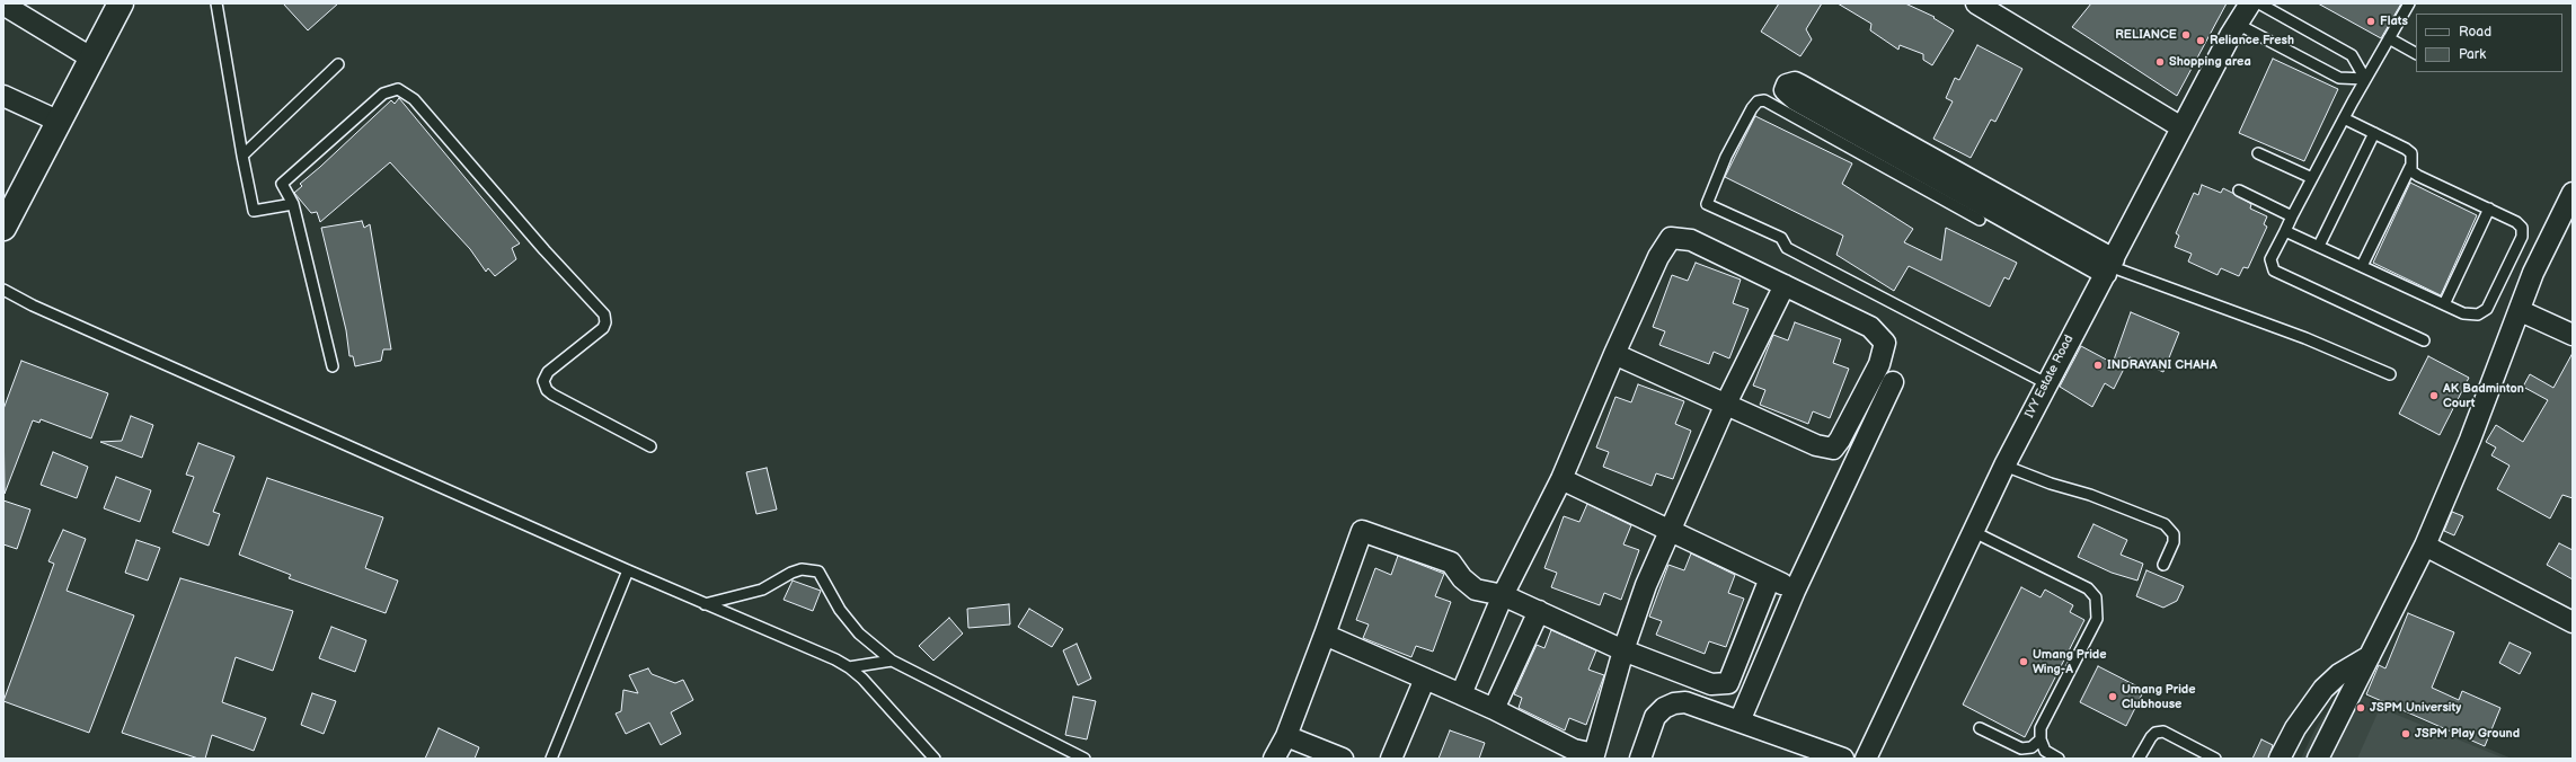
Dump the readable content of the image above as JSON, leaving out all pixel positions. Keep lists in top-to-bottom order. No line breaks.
{"streets":{"street":["IVY Estate Road"]},"places":["Flats","RELIANCE","Reliance Fresh","Shopping area","INDRAYANI CHAHA","AK Badminton Court","Umang Pride Wing-A","Umang Pride Clubhouse","JSPM University","JSPM Play Ground"],"legend":["Road","Park"]}
